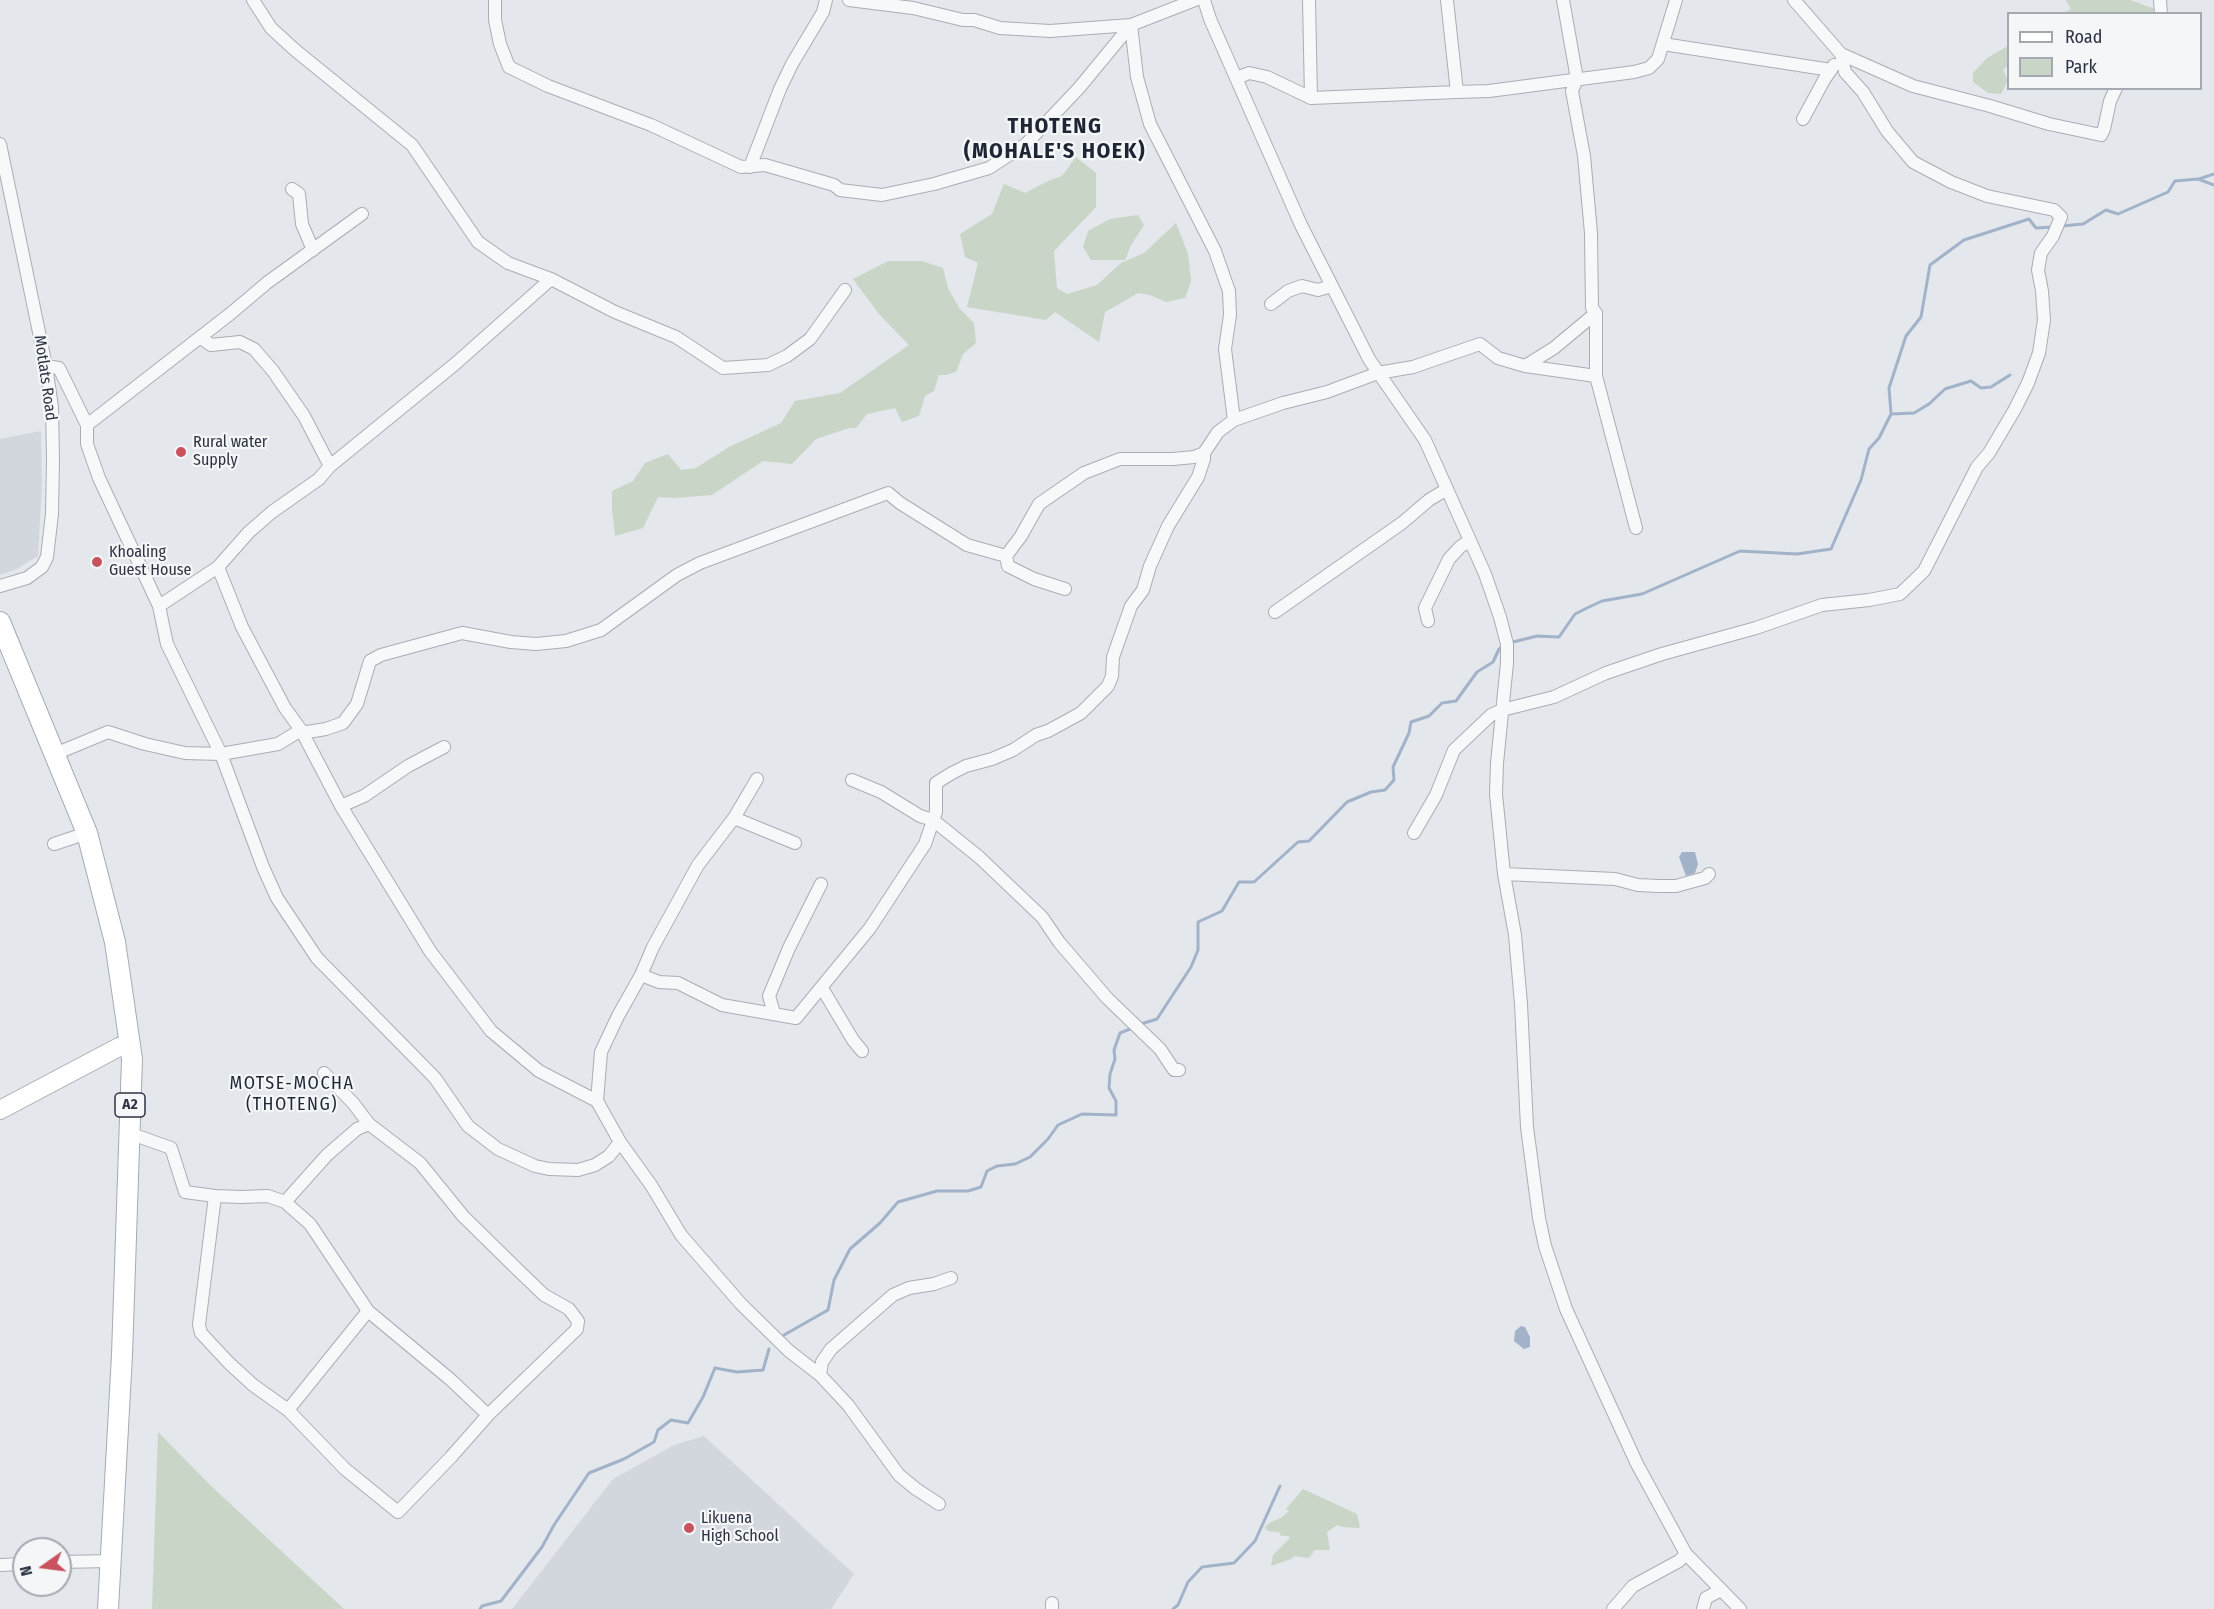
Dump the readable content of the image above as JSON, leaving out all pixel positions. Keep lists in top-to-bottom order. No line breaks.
{"streets":{"main road":["A2"],"street":["Motlats Road"]},"districts":["THOTENG (MOHALE'S HOEK)","MOTSE-MOCHA (THOTENG)"],"places":["Rural water Supply","Khoaling Guest House","Likuena High School"],"legend":["Road","Park"],"north":"left"}
